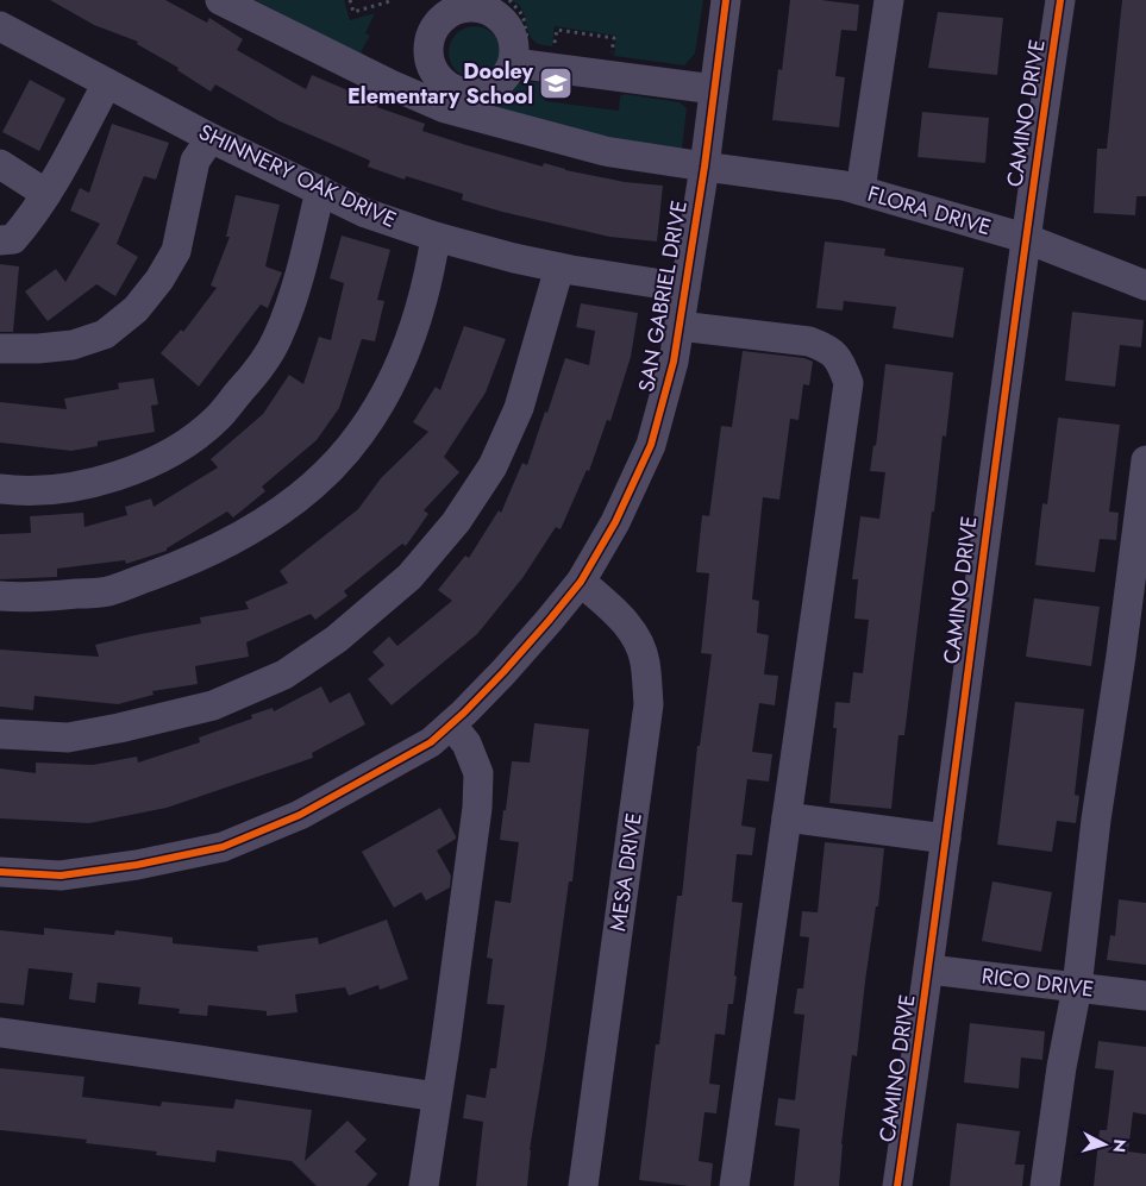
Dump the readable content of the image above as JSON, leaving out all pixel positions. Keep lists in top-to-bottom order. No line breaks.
{"streets":{"street":["CAMINO DRIVE","SHINNERY OAK DRIVE","FLORA DRIVE","SAN GABRIEL DRIVE","MESA DRIVE","RICO DRIVE"]},"crossings":[["CAMINO DRIVE","FLORA DRIVE"],["CAMINO DRIVE","RICO DRIVE"],["SHINNERY OAK DRIVE","SAN GABRIEL DRIVE"],["FLORA DRIVE","SAN GABRIEL DRIVE"],["SAN GABRIEL DRIVE","MESA DRIVE"]],"places":{"school or university":["Dooley Elementary School"]},"north":"right"}
